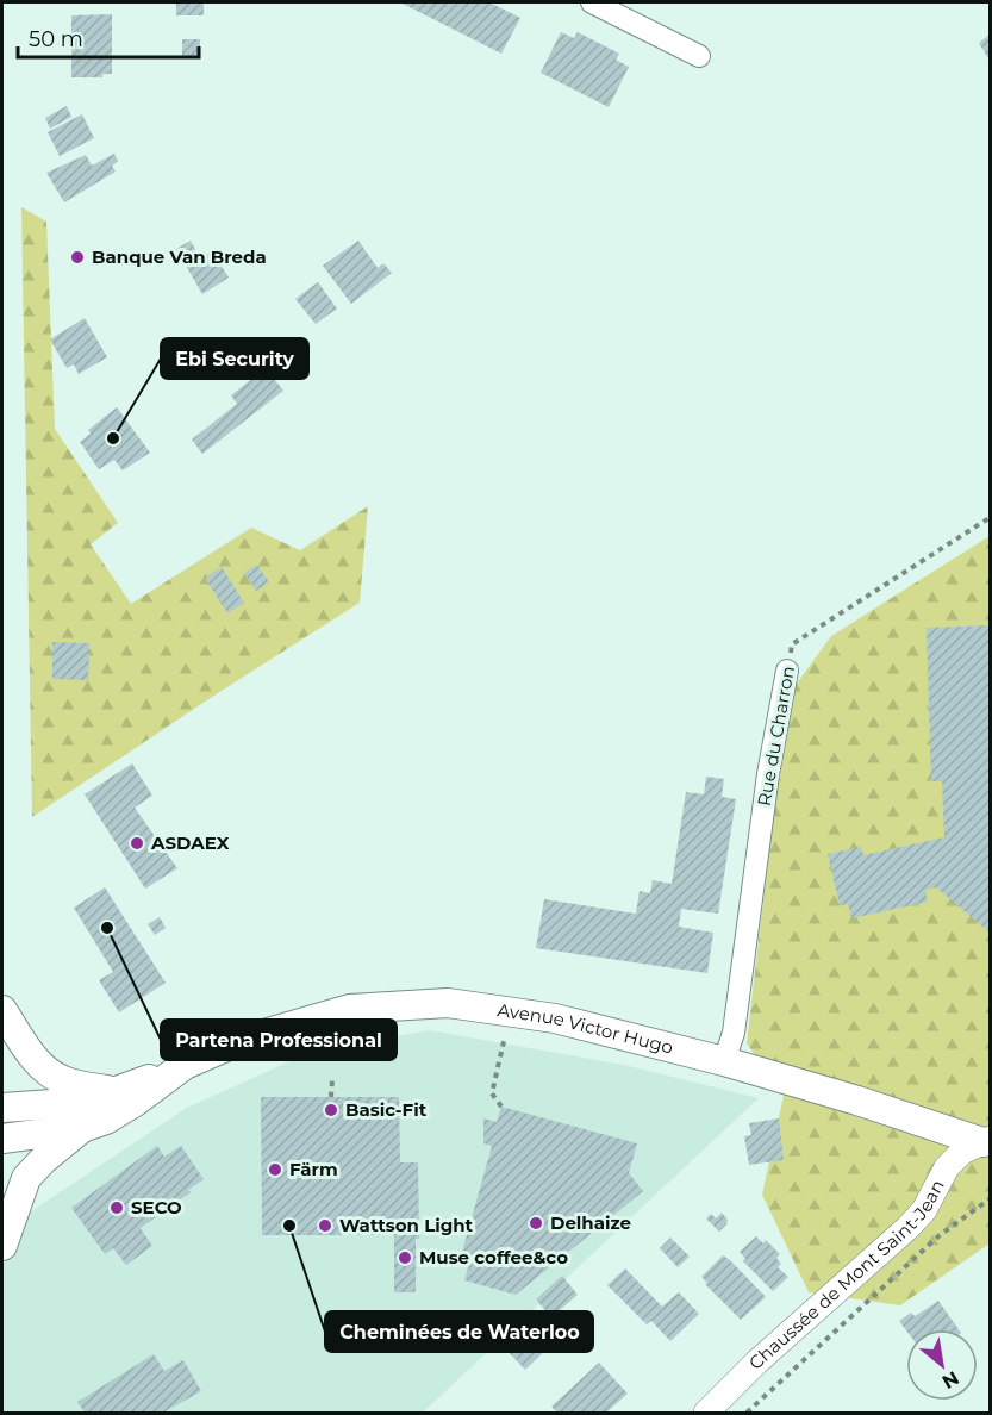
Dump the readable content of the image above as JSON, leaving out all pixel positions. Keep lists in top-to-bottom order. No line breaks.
{"streets":{"main road":["Avenue Victor Hugo"],"street":["Rue du Charron","Chaussée de Mont Saint-Jean"]},"crossings":[["Rue du Charron","Avenue Victor Hugo"],["Avenue Victor Hugo","Chaussée de Mont Saint-Jean"]],"places":["Banque Van Breda","Ebi Security","ASDAEX","Partena Professional","Basic-Fit","Färm","SECO","Delhaize","Cheminées de Waterloo","Wattson Light","Muse coffee&co"],"scale_bar":"50 m","north":"bottom right"}
